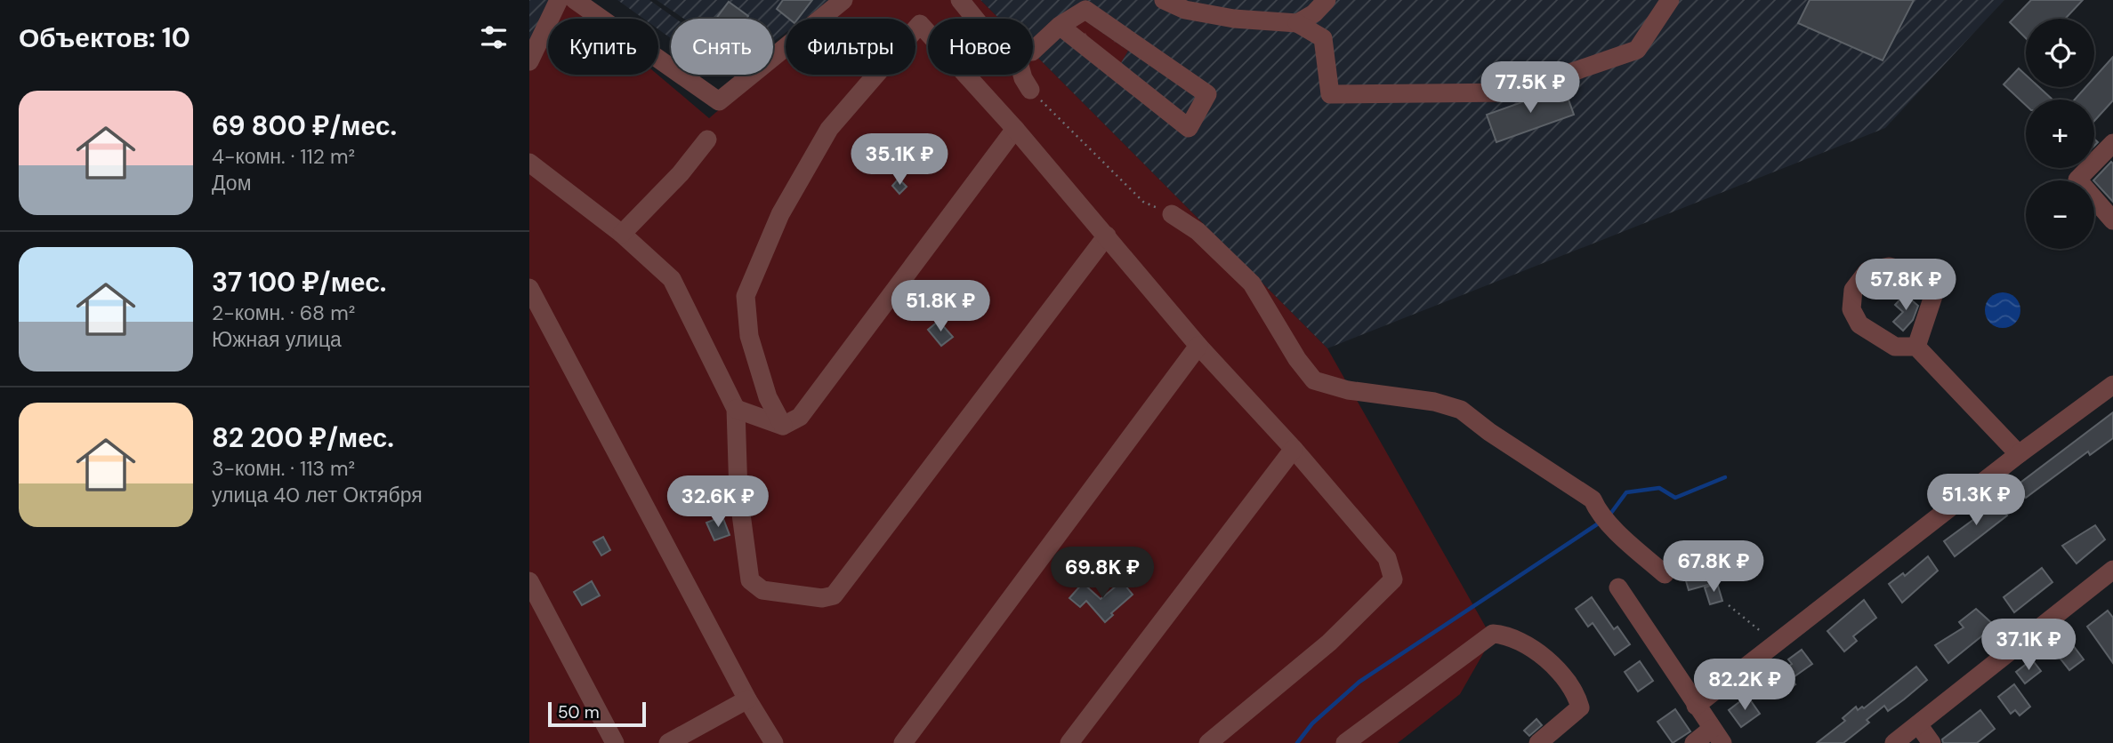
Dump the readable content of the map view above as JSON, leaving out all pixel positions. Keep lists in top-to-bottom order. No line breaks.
{"scale_bar":"50 m","page":{"heading":"Объектов: 10","map_buttons":["+","−"],"chip":["Купить","Снять","Фильтры","Новое"],"price":["77.5K ₽","35.1K ₽","57.8K ₽","51.8K ₽","51.3K ₽","32.6K ₽","67.8K ₽","69.8K ₽","37.1K ₽","82.2K ₽"],"list":[{"name":"69 800 ₽/мес.","note":"4-комн. · 112 m² · Дом"},{"name":"37 100 ₽/мес.","note":"2-комн. · 68 m² · Южная улица"},{"name":"82 200 ₽/мес.","note":"3-комн. · 113 m² · улица 40 лет Октября"}],"scale":"50 m"}}
